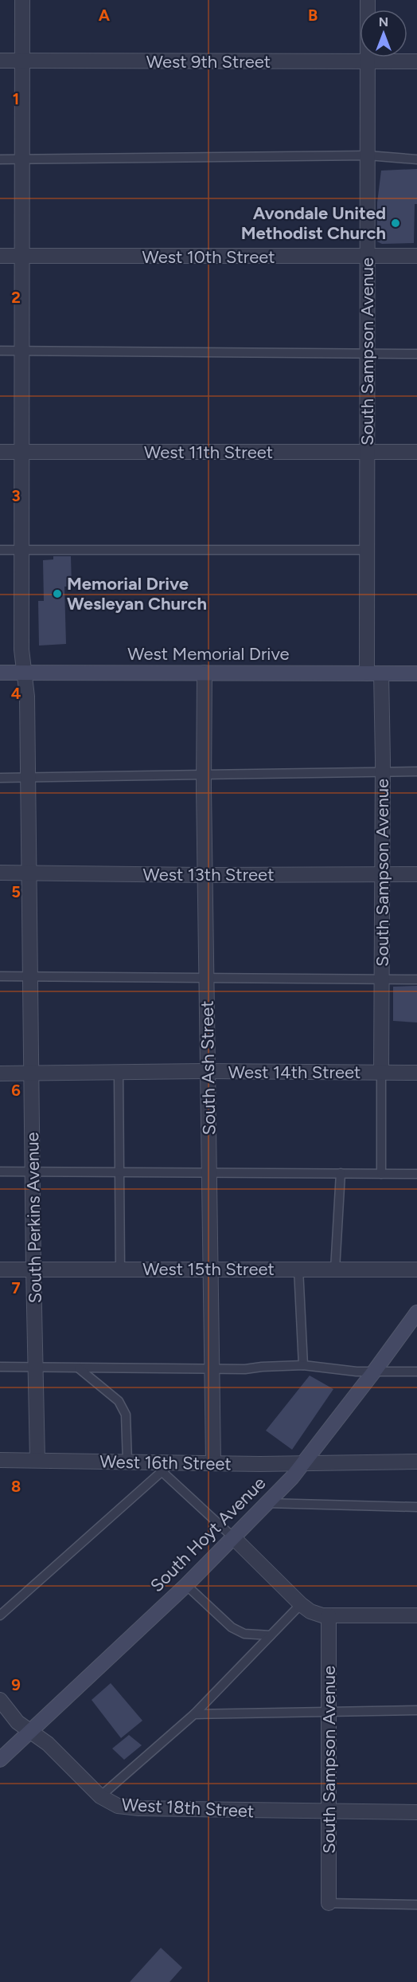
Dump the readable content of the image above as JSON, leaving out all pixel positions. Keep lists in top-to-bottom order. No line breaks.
{"streets":{"main road":["West Memorial Drive","South Hoyt Avenue"],"street":["West 9th Street","West 10th Street","South Sampson Avenue","West 11th Street","West 13th Street","South Ash Street","West 14th Street","South Perkins Avenue","West 15th Street","West 16th Street","West 18th Street"]},"crossings":[["West 9th Street","South Sampson Avenue"],["West 9th Street","South Perkins Avenue"],["West 10th Street","South Sampson Avenue"],["West 10th Street","South Perkins Avenue"],["South Sampson Avenue","West 11th Street"],["South Sampson Avenue","West Memorial Drive"],["South Sampson Avenue","West 13th Street"],["South Sampson Avenue","West 14th Street"],["South Sampson Avenue","West 18th Street"],["West 11th Street","South Perkins Avenue"],["West Memorial Drive","South Ash Street"],["West Memorial Drive","South Perkins Avenue"],["West 13th Street","South Ash Street"],["West 13th Street","South Perkins Avenue"],["South Ash Street","West 14th Street"],["South Ash Street","West 15th Street"],["South Ash Street","West 16th Street"],["West 14th Street","South Perkins Avenue"],["South Perkins Avenue","West 15th Street"],["South Perkins Avenue","West 16th Street"],["West 16th Street","South Hoyt Avenue"],["South Hoyt Avenue","West 18th Street"]],"places":["Avondale United Methodist Church","Memorial Drive Wesleyan Church"],"north":"top","grid":{"columns":["A","B"],"rows":["1","2","3","4","5","6","7","8","9"]}}
